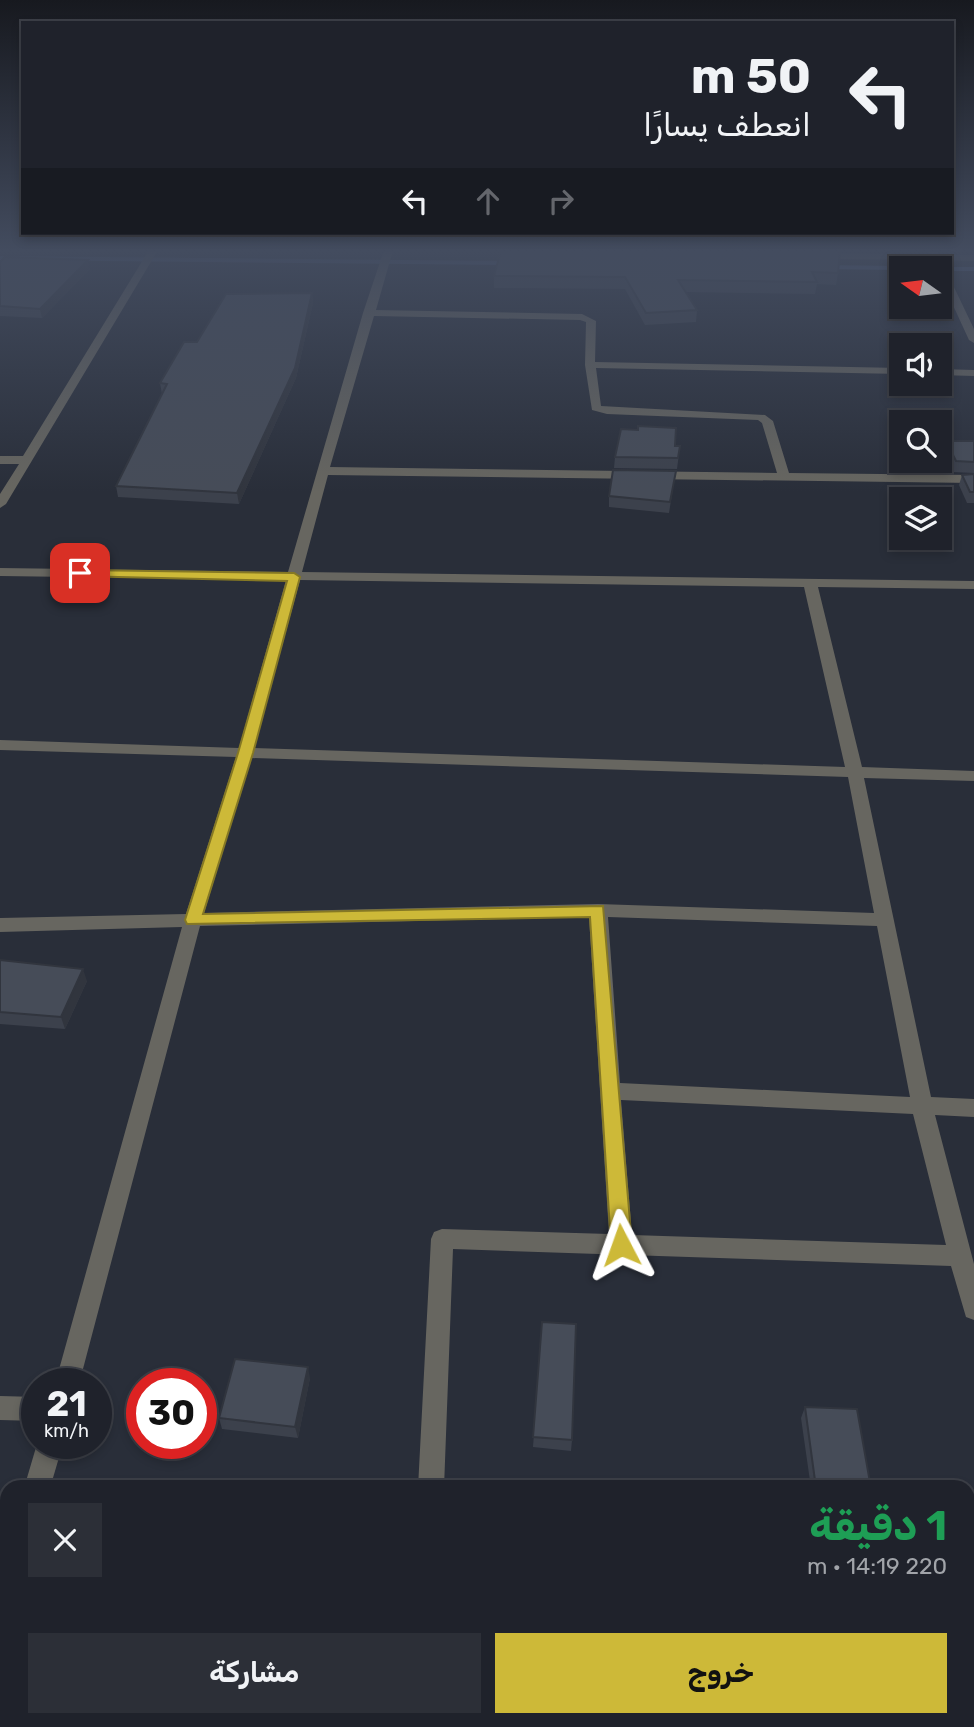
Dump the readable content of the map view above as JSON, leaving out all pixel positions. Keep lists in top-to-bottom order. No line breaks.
{"north":"left","page":{"turn":["50 m","انعطف يسارًا"],"speed":"21 km/h","limit":"30","heading":["1 دقيقة","220 m · 14:19"],"buttons":["خروج","مشاركة"]}}
